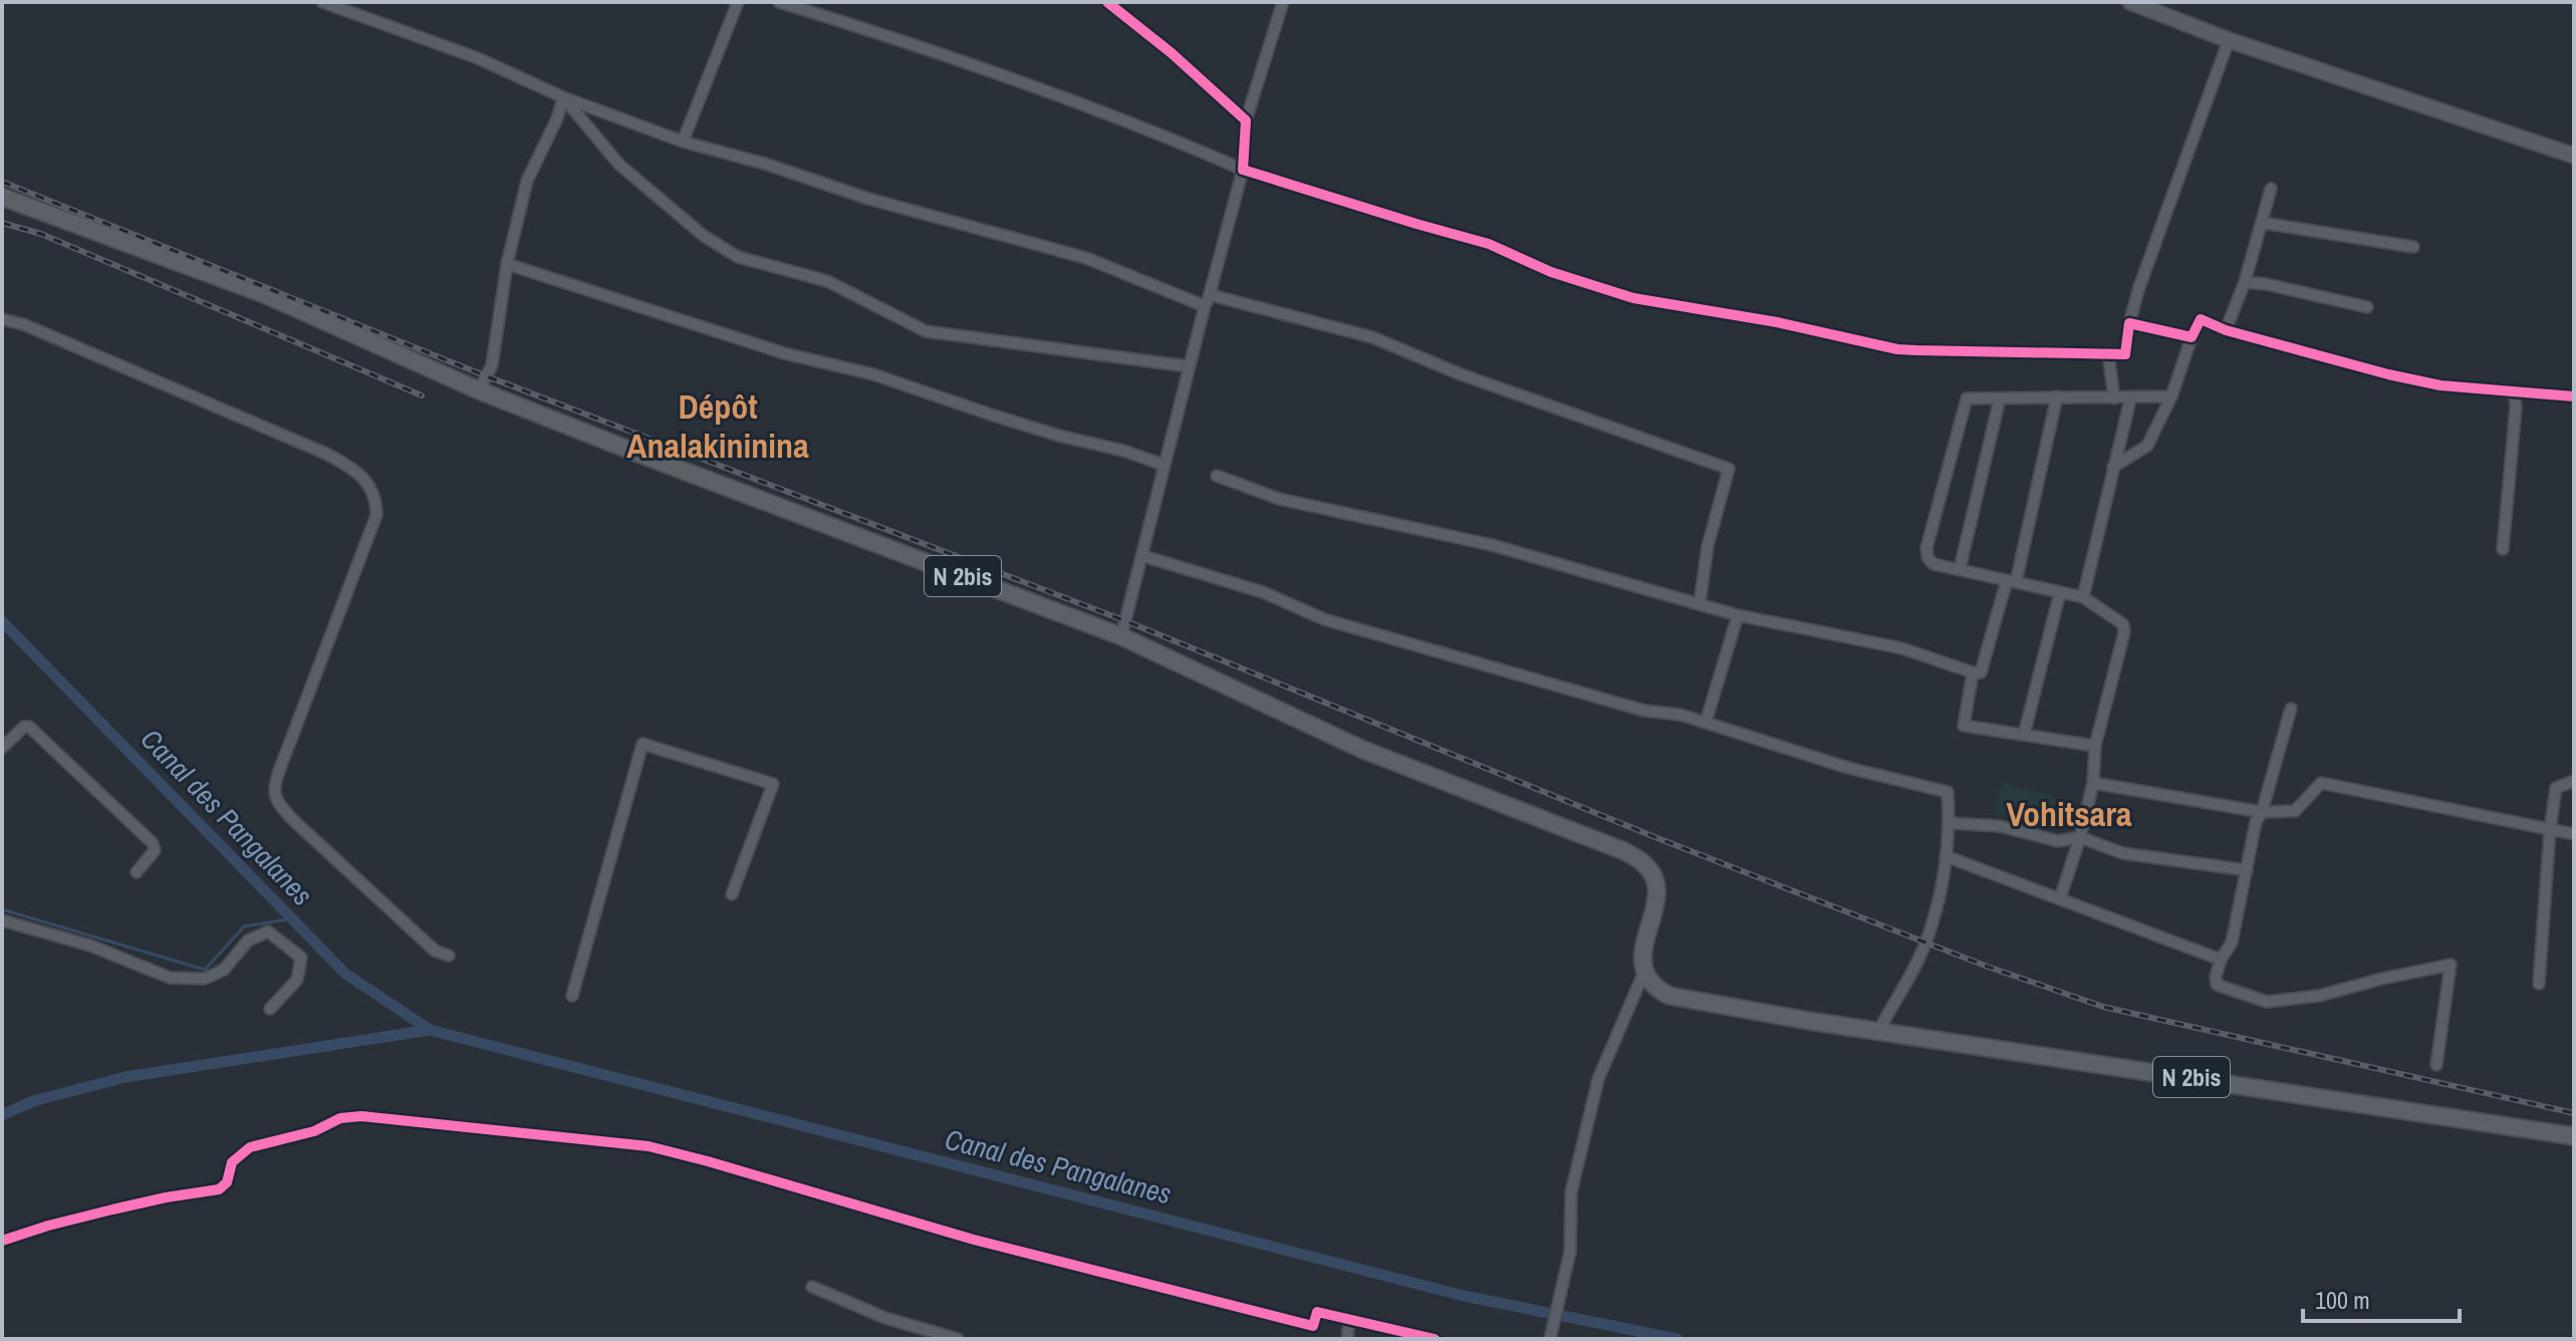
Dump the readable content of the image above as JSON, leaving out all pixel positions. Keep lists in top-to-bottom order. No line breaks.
{"streets":{"main road":["N 2bis"]},"districts":["Dépôt Analakininina","Vohitsara"],"water":["Canal des Pangalanes"],"scale_bar":"100 m"}
